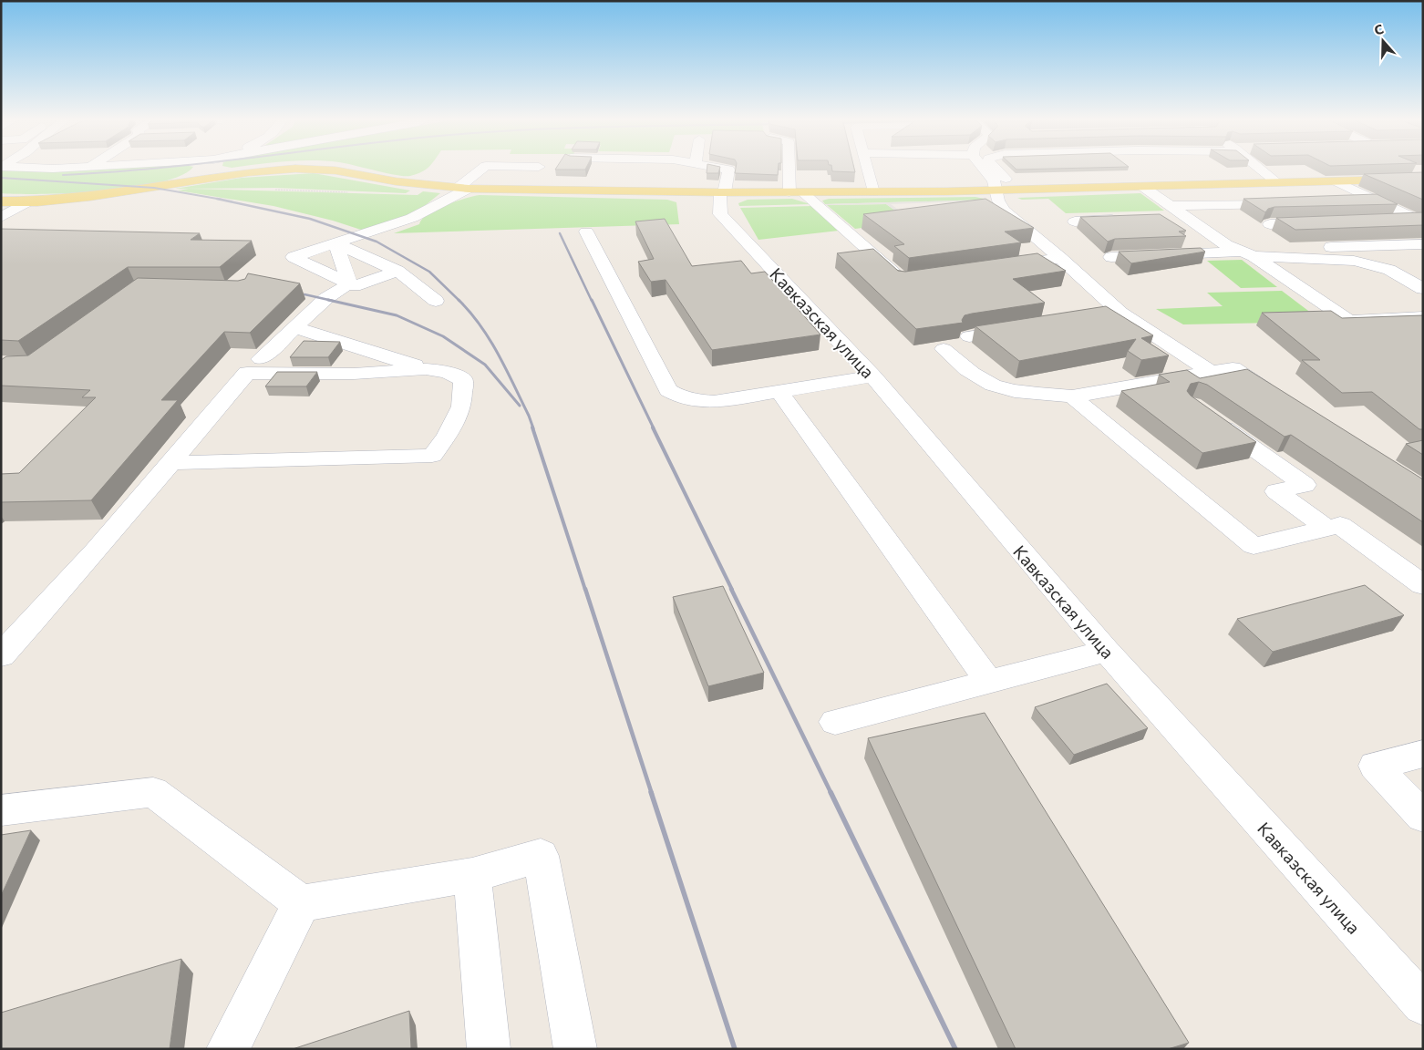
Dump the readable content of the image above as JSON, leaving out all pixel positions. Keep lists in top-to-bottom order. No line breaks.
{"streets":{"street":["Кавказская улица"]},"north":"top"}
